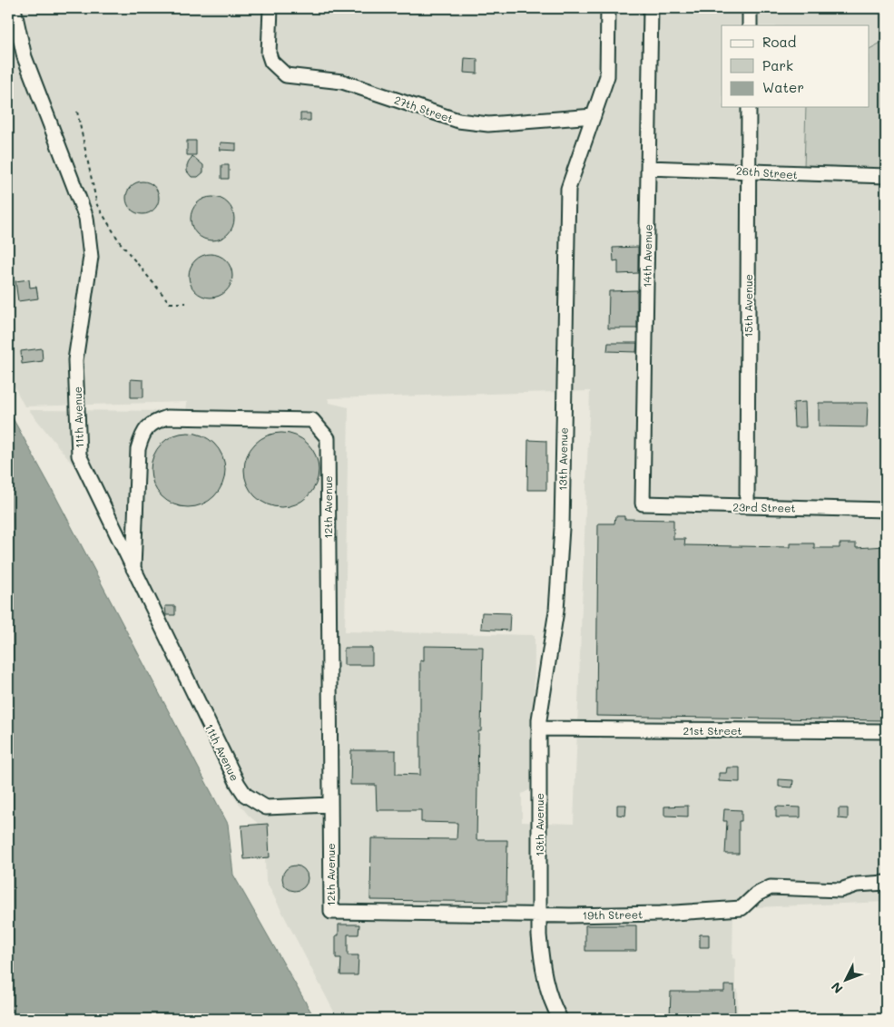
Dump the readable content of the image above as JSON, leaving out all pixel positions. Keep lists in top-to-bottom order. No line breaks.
{"streets":{"lane":["27th Street","26th Street","14th Avenue","15th Avenue","11th Avenue","13th Avenue","12th Avenue","23rd Street","21st Street","19th Street"]},"crossings":[["27th Street","13th Avenue"],["26th Street","14th Avenue"],["26th Street","15th Avenue"],["14th Avenue","23rd Street"],["15th Avenue","23rd Street"],["11th Avenue","12th Avenue"],["13th Avenue","21st Street"],["13th Avenue","19th Street"],["12th Avenue","19th Street"]],"legend":["Road","Park","Water"],"north":"bottom left"}
